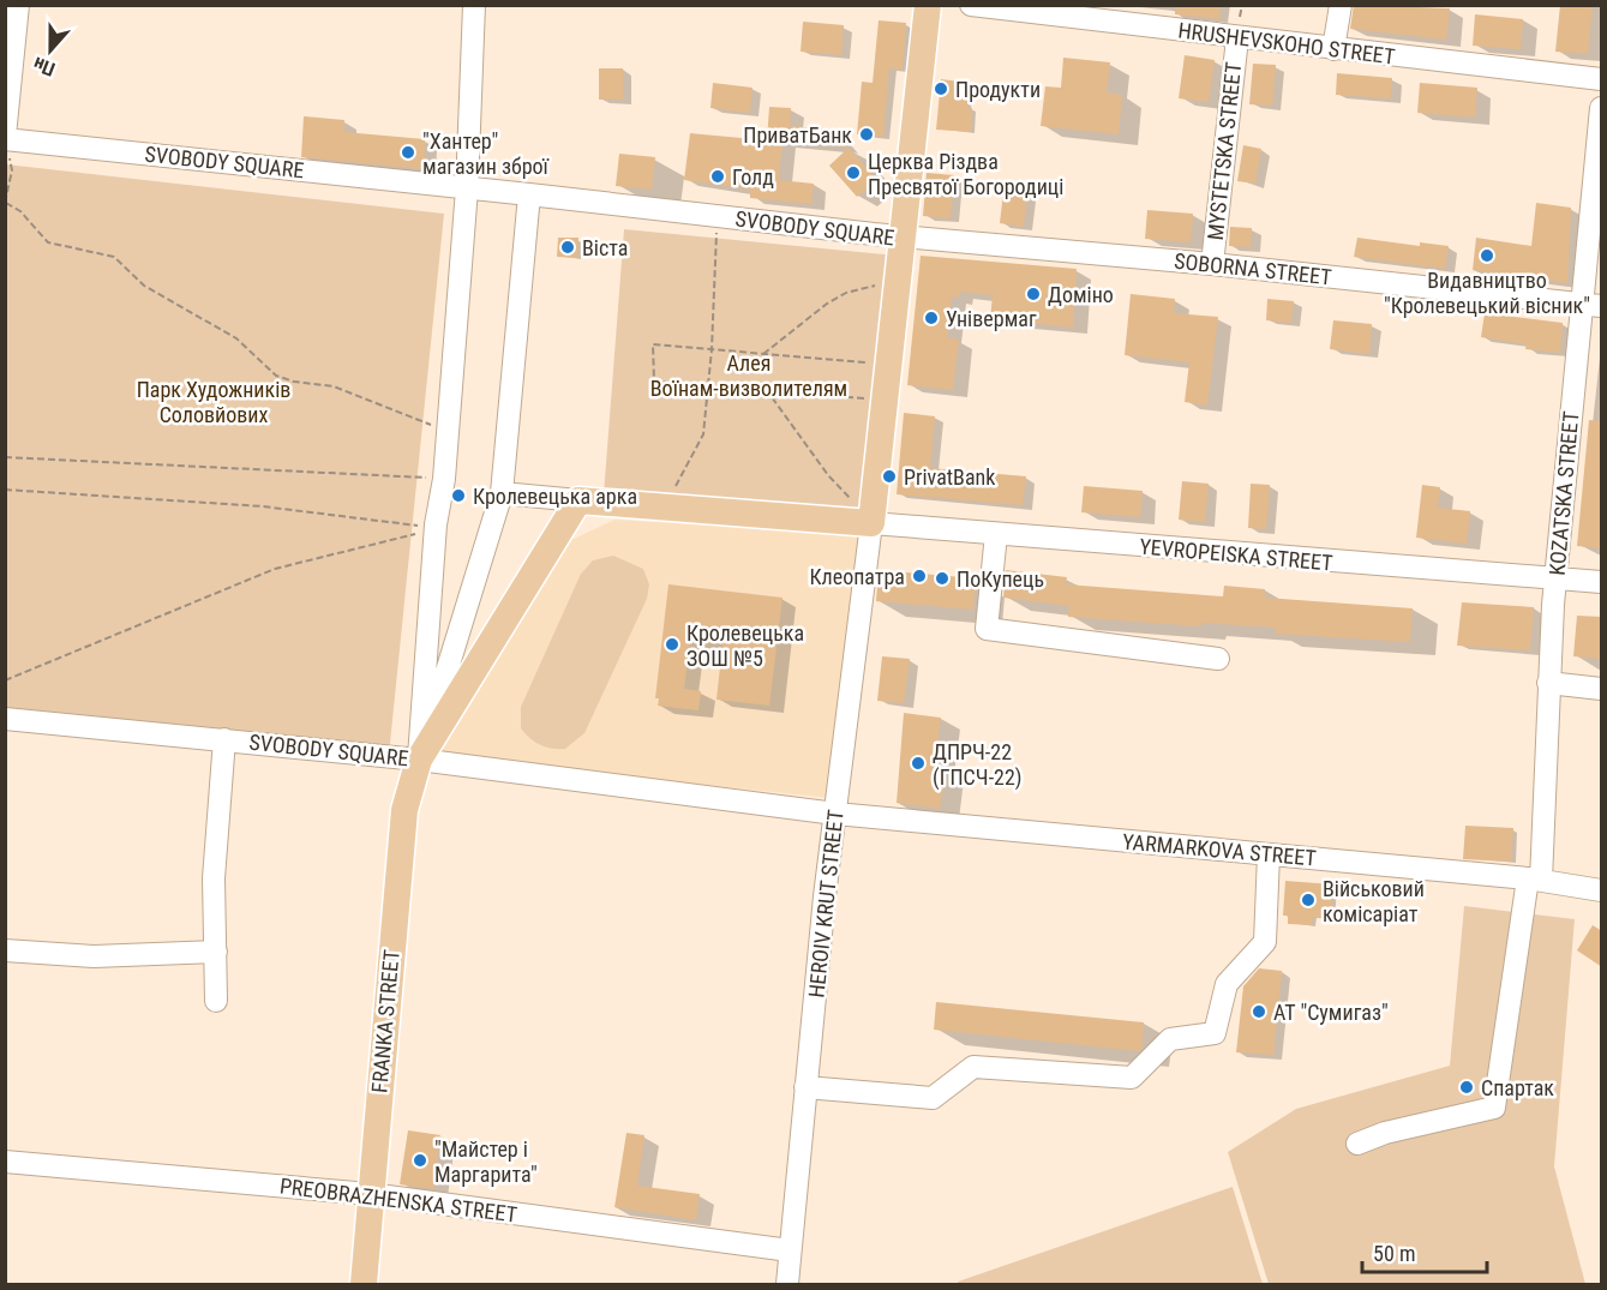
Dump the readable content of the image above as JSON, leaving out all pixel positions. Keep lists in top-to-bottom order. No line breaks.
{"streets":{"main road":["SVOBODY SQUARE","FRANKA STREET"],"street":["HRUSHEVSKOHO STREET","MYSTETSKA STREET","SOBORNA STREET","KOZATSKA STREET","YEVROPEISKA STREET","YARMARKOVA STREET","HEROIV KRUT STREET","PREOBRAZHENSKA STREET"]},"crossings":[["HRUSHEVSKOHO STREET","MYSTETSKA STREET"],["MYSTETSKA STREET","SOBORNA STREET"],["SVOBODY SQUARE","SOBORNA STREET"],["SVOBODY SQUARE","YEVROPEISKA STREET"],["SVOBODY SQUARE","YARMARKOVA STREET"],["SVOBODY SQUARE","HEROIV KRUT STREET"],["SVOBODY SQUARE","FRANKA STREET"],["SOBORNA STREET","KOZATSKA STREET"],["KOZATSKA STREET","YEVROPEISKA STREET"],["KOZATSKA STREET","YARMARKOVA STREET"],["YEVROPEISKA STREET","HEROIV KRUT STREET"],["YARMARKOVA STREET","HEROIV KRUT STREET"],["YARMARKOVA STREET","FRANKA STREET"],["HEROIV KRUT STREET","PREOBRAZHENSKA STREET"],["FRANKA STREET","PREOBRAZHENSKA STREET"]],"parks":["Алея Воїнам-визволителям","Парк Художників Соловйових"],"places":["Продукти","ПриватБанк","\"Хантер\" магазин зброї","Церква Різдва Пресвятої Богородиці","Голд","Віста","Видавництво \"Кролевецький вісник\"","Доміно","Універмаг","PrivatBank","Кролевецька арка","Клеопатра","ПоКупець","Кролевецька ЗОШ №5","ДПРЧ-22 (ГПСЧ-22)","Військовий комісаріат","АТ \"Сумигаз\"","Спартак","\"Майстер і Маргарита\""],"scale_bar":"50 m","north":"bottom"}
